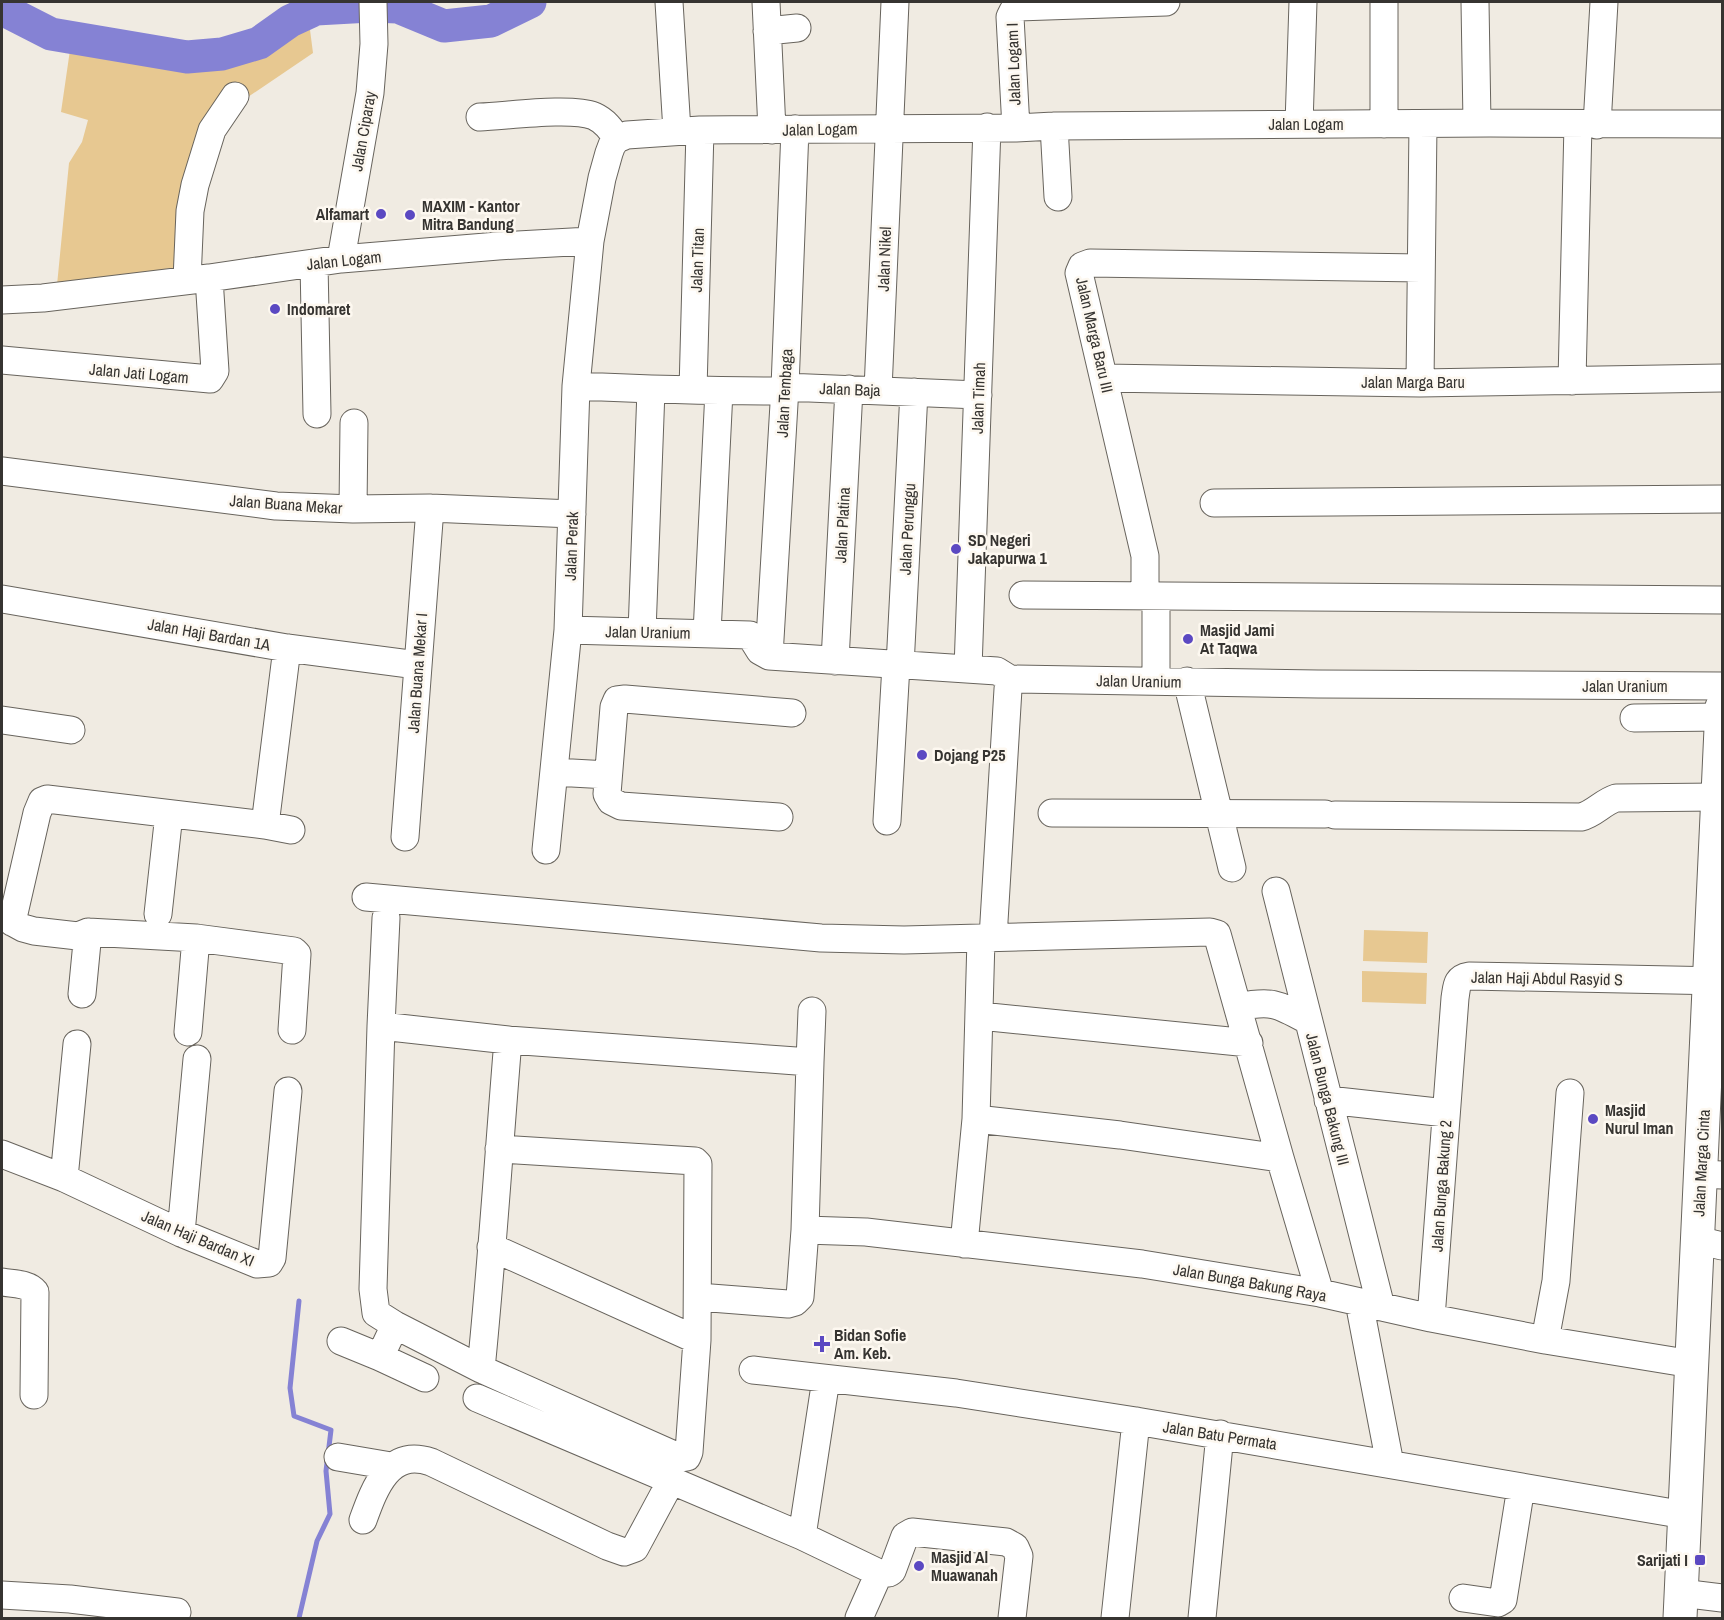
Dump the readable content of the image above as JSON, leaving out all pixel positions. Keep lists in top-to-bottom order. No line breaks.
{"streets":{"main road":["Jalan Marga Cinta"],"street":["Jalan Logam I","Jalan Logam","Jalan Ciparay","Jalan Nikel","Jalan Titan","Jalan Marga Baru III","Jalan Jati Logam","Jalan Marga Baru","Jalan Baja","Jalan Tembaga","Jalan Timah","Jalan Buana Mekar","Jalan Platina","Jalan Perunggu","Jalan Perak","Jalan Uranium","Jalan Haji Bardan 1A","Jalan Buana Mekar I","Jalan Haji Abdul Rasyid S","Jalan Bunga Bakung III","Jalan Bunga Bakung 2","Jalan Haji Bardan XI","Jalan Bunga Bakung Raya","Jalan Batu Permata"]},"crossings":[["Jalan Logam I","Jalan Logam"],["Jalan Logam","Jalan Ciparay"],["Jalan Logam","Jalan Nikel"],["Jalan Logam","Jalan Titan"],["Jalan Logam","Jalan Jati Logam"],["Jalan Logam","Jalan Tembaga"],["Jalan Logam","Jalan Timah"],["Jalan Logam","Jalan Perak"],["Jalan Nikel","Jalan Baja"],["Jalan Titan","Jalan Baja"],["Jalan Titan","Jalan Uranium"],["Jalan Marga Baru III","Jalan Marga Baru"],["Jalan Marga Baru III","Jalan Uranium"],["Jalan Baja","Jalan Tembaga"],["Jalan Baja","Jalan Timah"],["Jalan Baja","Jalan Platina"],["Jalan Baja","Jalan Perunggu"],["Jalan Baja","Jalan Perak"],["Jalan Tembaga","Jalan Uranium"],["Jalan Timah","Jalan Uranium"],["Jalan Buana Mekar","Jalan Perak"],["Jalan Buana Mekar","Jalan Buana Mekar I"],["Jalan Platina","Jalan Uranium"],["Jalan Perunggu","Jalan Uranium"],["Jalan Perak","Jalan Uranium"],["Jalan Haji Bardan 1A","Jalan Buana Mekar I"],["Jalan Haji Abdul Rasyid S","Jalan Marga Cinta"],["Jalan Haji Abdul Rasyid S","Jalan Bunga Bakung 2"],["Jalan Bunga Bakung III","Jalan Bunga Bakung Raya"],["Jalan Bunga Bakung III","Jalan Batu Permata"],["Jalan Marga Cinta","Jalan Bunga Bakung Raya"],["Jalan Marga Cinta","Jalan Batu Permata"],["Jalan Bunga Bakung 2","Jalan Bunga Bakung Raya"]],"places":{"other":["Alfamart","MAXIM - Kantor Mitra Bandung","Indomaret","SD Negeri Jakapurwa 1","Masjid Jami At Taqwa","Dojang P25","Masjid Nurul Iman","Masjid Al Muawanah"],"health":["Bidan Sofie Am. Keb."],"transit":["Sarijati I"]}}
